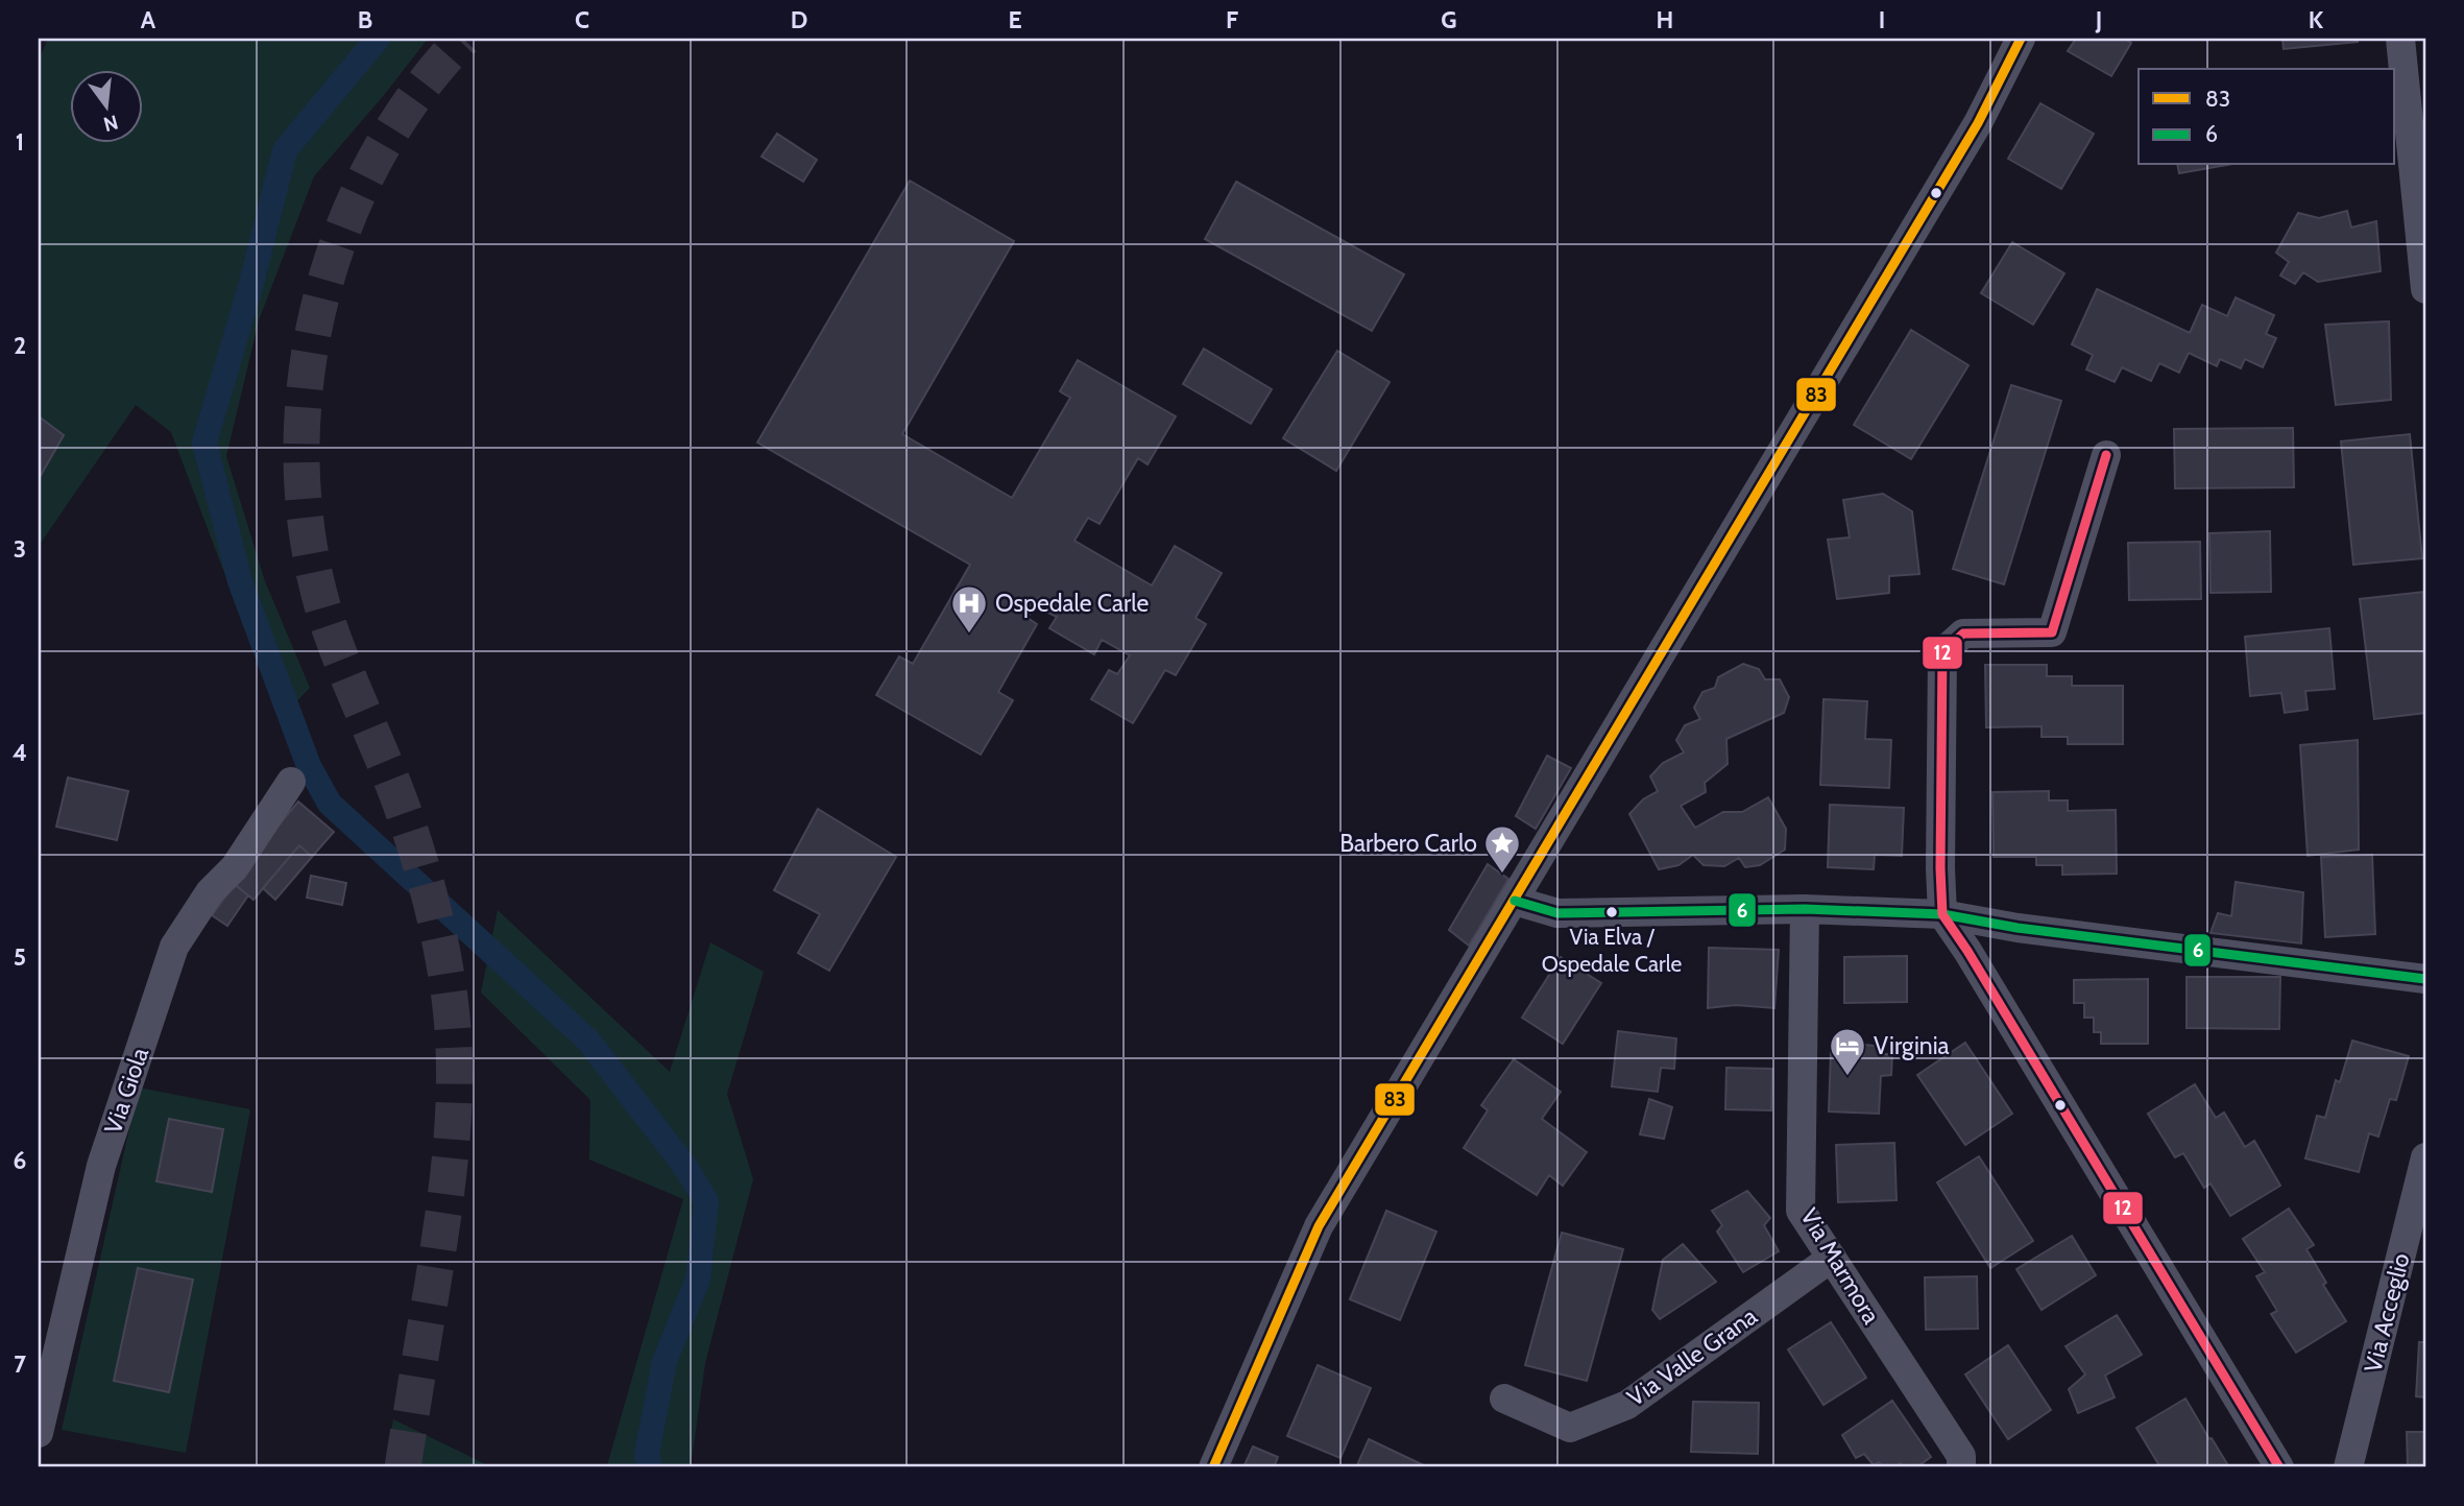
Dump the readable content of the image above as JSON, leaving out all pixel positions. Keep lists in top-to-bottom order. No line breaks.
{"streets":{"street":["Via Giola","Via Marmora","Via Acceglio","Via Valle Grana"]},"crossings":[["Via Marmora","Via Valle Grana"]],"places":{"hospital":["Ospedale Carle"],"place":["Barbero Carlo"],"other":["Via Elva / Ospedale Carle"],"hotel":["Virginia"]},"lines":["transit line 83","transit line 12","transit line 6"],"legend":["83","6"],"north":"bottom","grid":{"columns":["A","B","C","D","E","F","G","H","I","J","K"],"rows":["1","2","3","4","5","6","7"]}}
